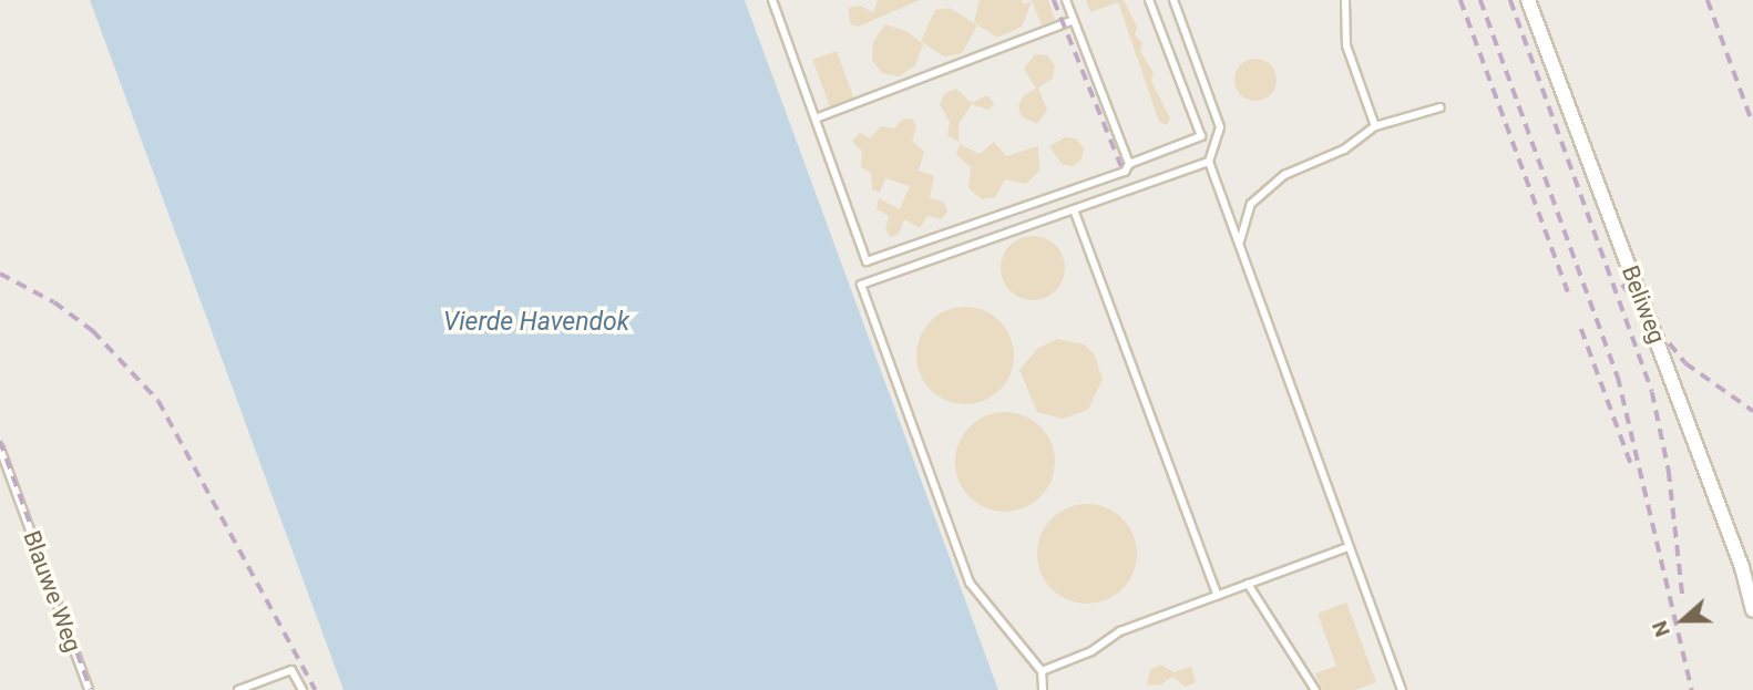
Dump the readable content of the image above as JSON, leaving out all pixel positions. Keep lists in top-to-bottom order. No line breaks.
{"streets":{"street":["Beliweg"],"lane":["Blauwe Weg"]},"water":["Vierde Havendok"],"north":"left"}
